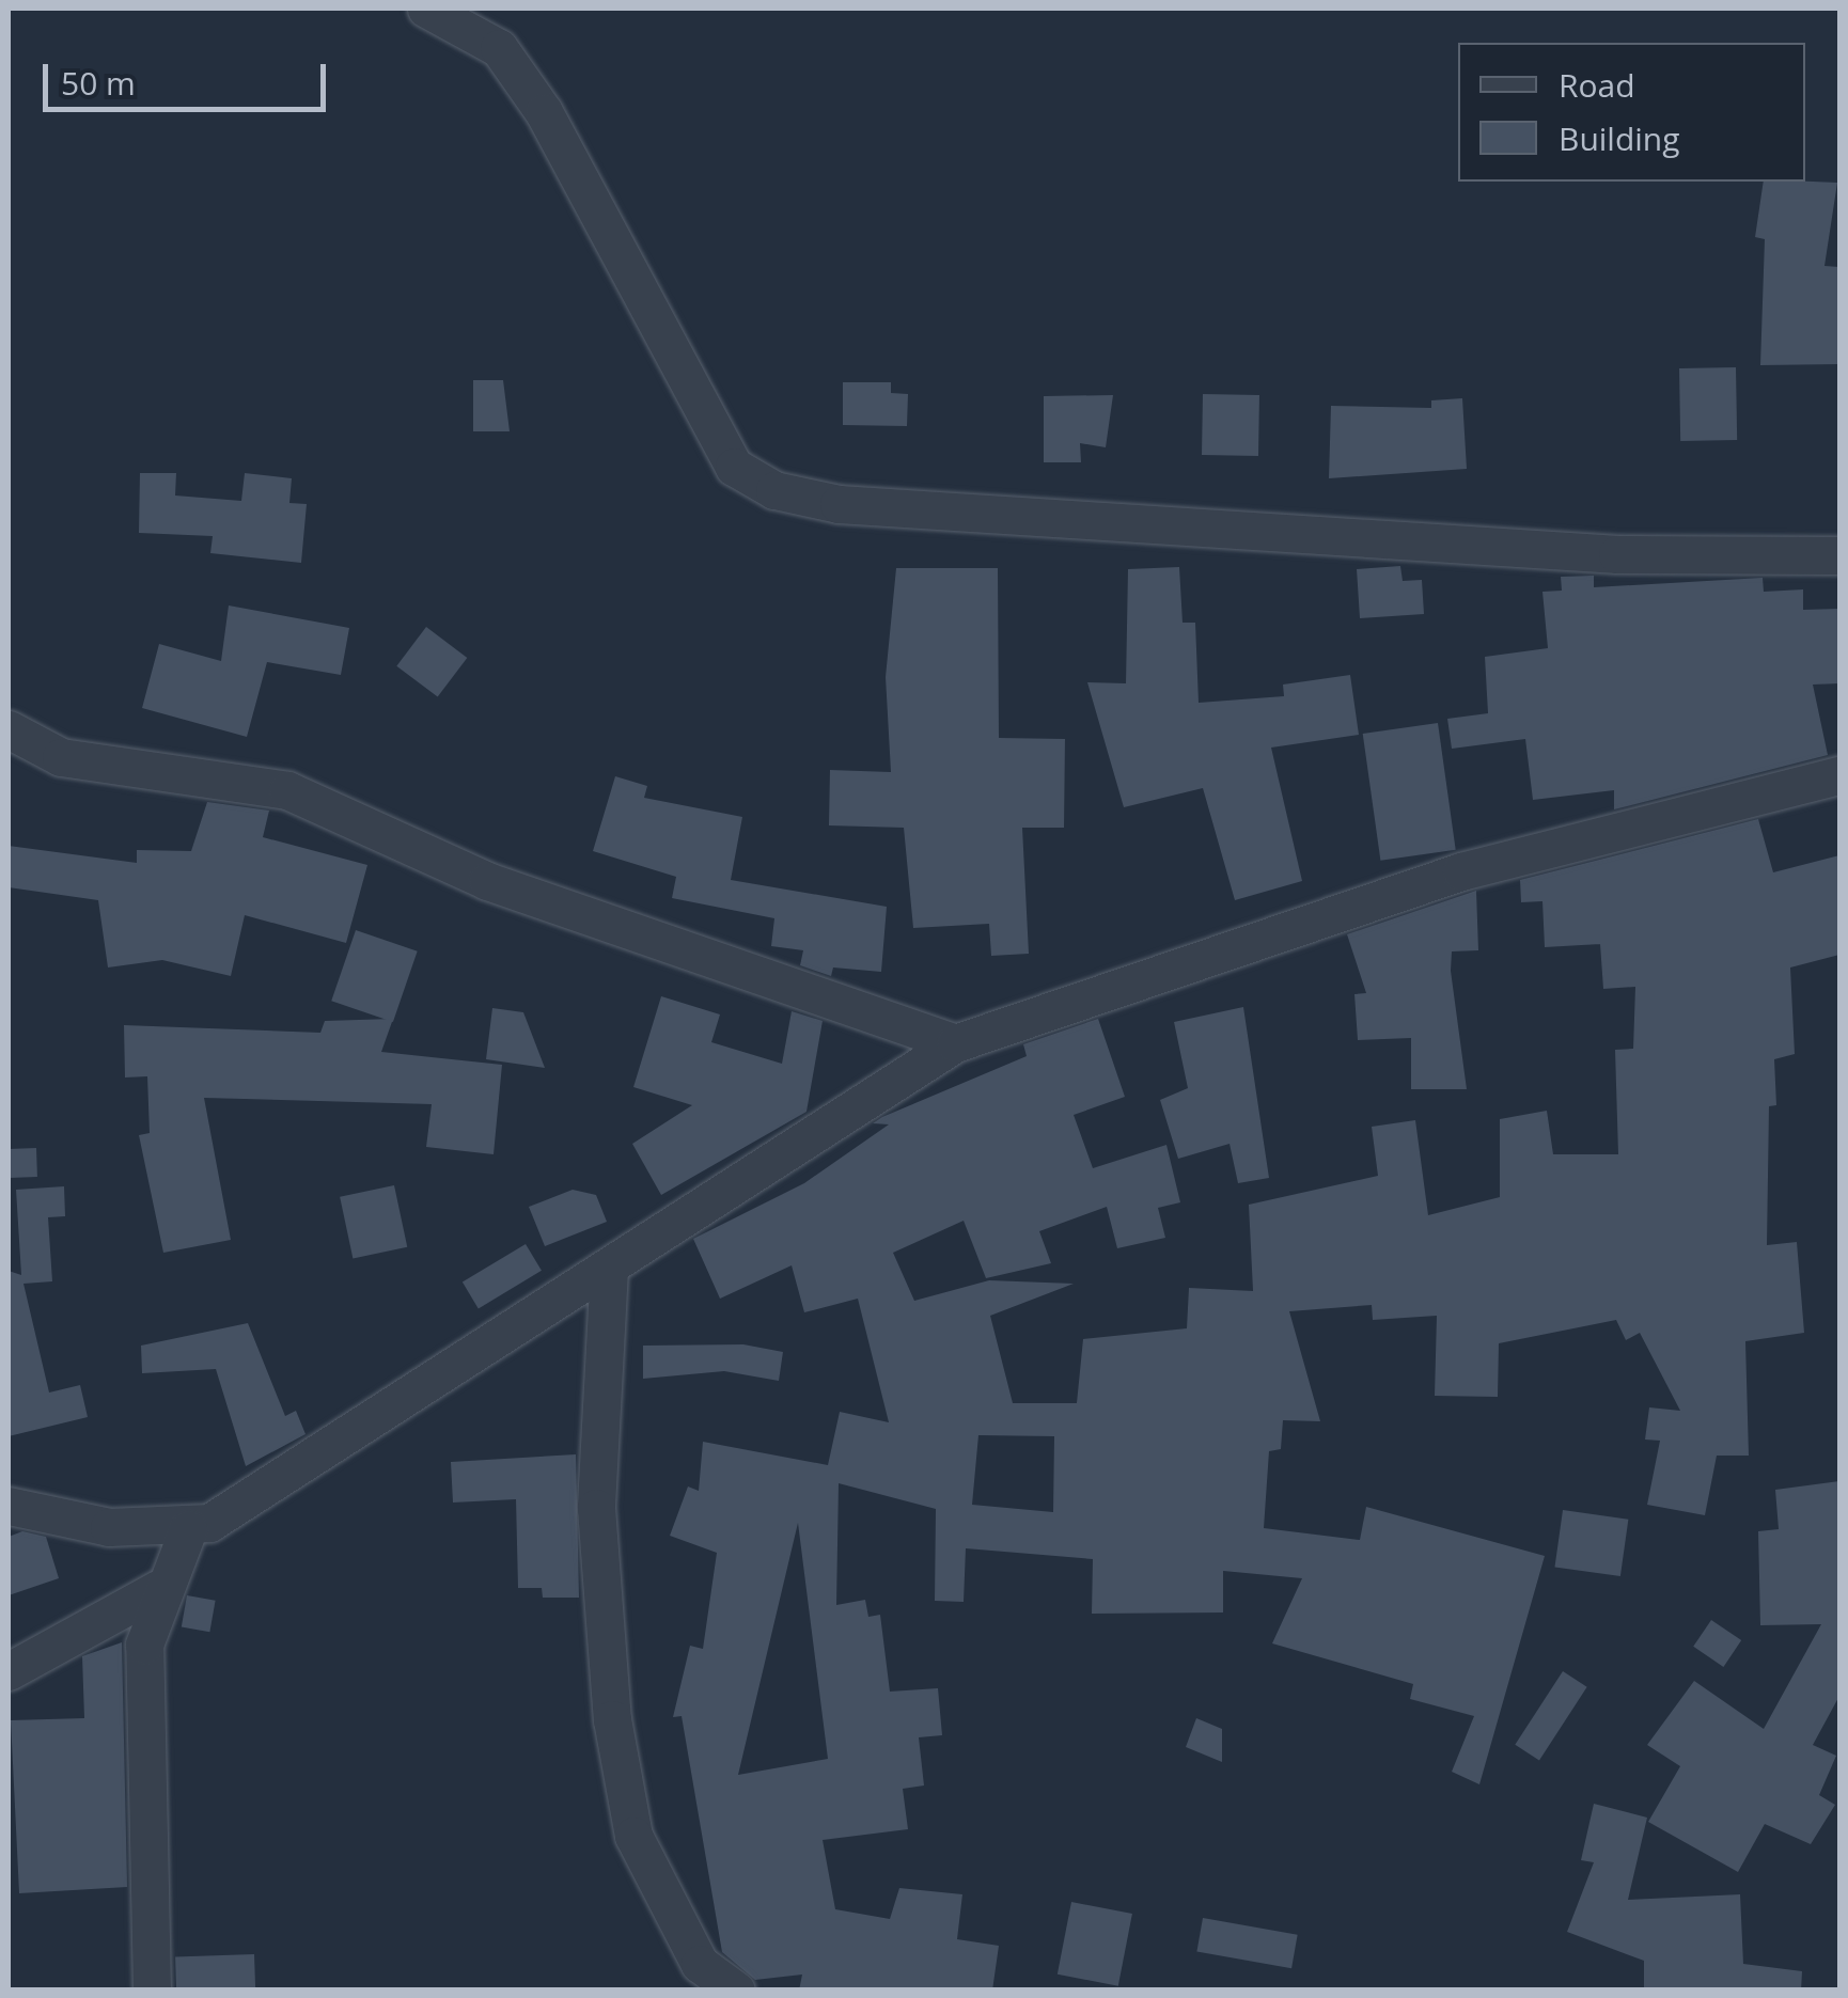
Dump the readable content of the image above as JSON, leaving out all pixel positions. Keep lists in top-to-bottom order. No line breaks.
{"legend":["Road","Building"],"scale_bar":"50 m"}
